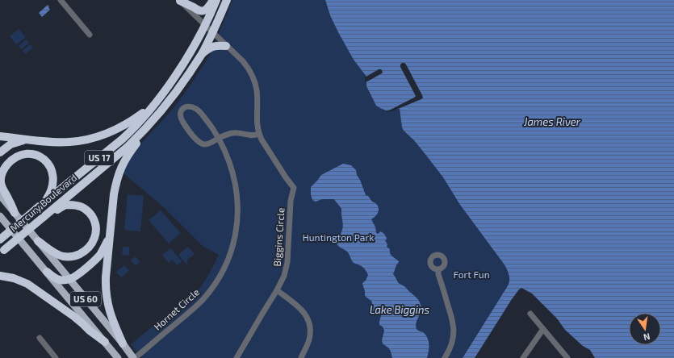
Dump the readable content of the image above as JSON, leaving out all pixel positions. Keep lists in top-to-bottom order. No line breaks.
{"streets":{"highway":["US 17","Mercury Boulevard"],"main road":["US 60"],"street":["Biggins Circle","Hornet Circle"]},"crossings":[["US 60","Hornet Circle"]],"water":["James River","Lake Biggins"],"parks":["Huntington Park","Fort Fun"],"north":"bottom"}
